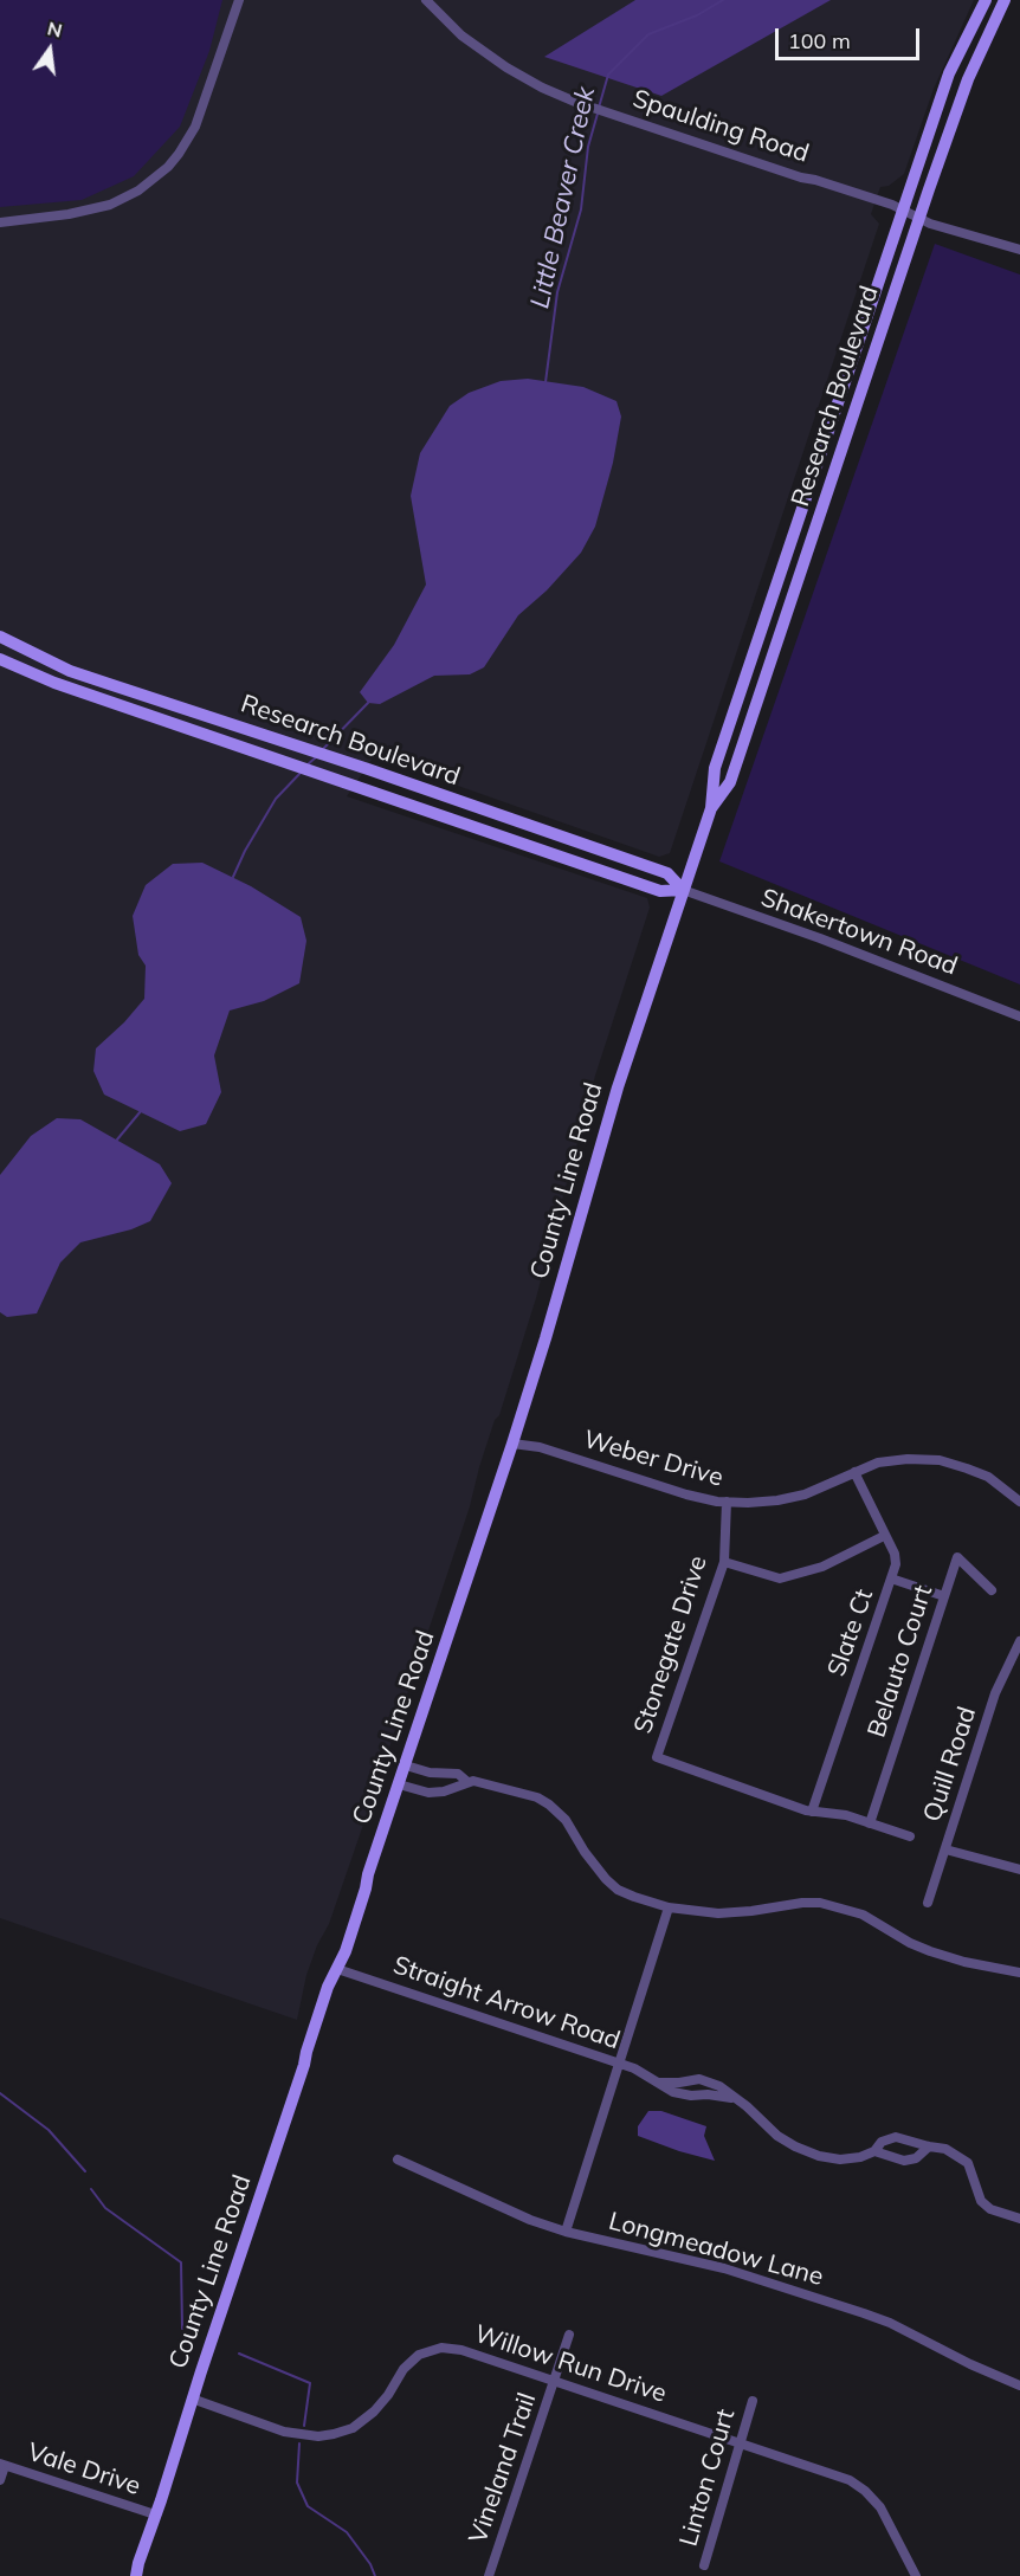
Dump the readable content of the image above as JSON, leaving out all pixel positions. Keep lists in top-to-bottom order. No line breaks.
{"streets":{"main road":["Research Boulevard","County Line Road"],"street":["Spaulding Road","Shakertown Road","Weber Drive","Slate Ct","Stonegate Drive","Belauto Court","Quill Road","Straight Arrow Road","Longmeadow Lane","Willow Run Drive","Vineland Trail","Vale Drive","Linton Court"]},"crossings":[["Spaulding Road","Research Boulevard"],["Research Boulevard","Shakertown Road"],["Research Boulevard","County Line Road"],["Shakertown Road","County Line Road"],["County Line Road","Weber Drive"],["County Line Road","Straight Arrow Road"],["County Line Road","Willow Run Drive"],["County Line Road","Vale Drive"],["Weber Drive","Slate Ct"],["Weber Drive","Stonegate Drive"],["Slate Ct","Stonegate Drive"],["Willow Run Drive","Vineland Trail"],["Willow Run Drive","Linton Court"]],"water":["Little Beaver Creek"],"scale_bar":"100 m","north":"top"}
